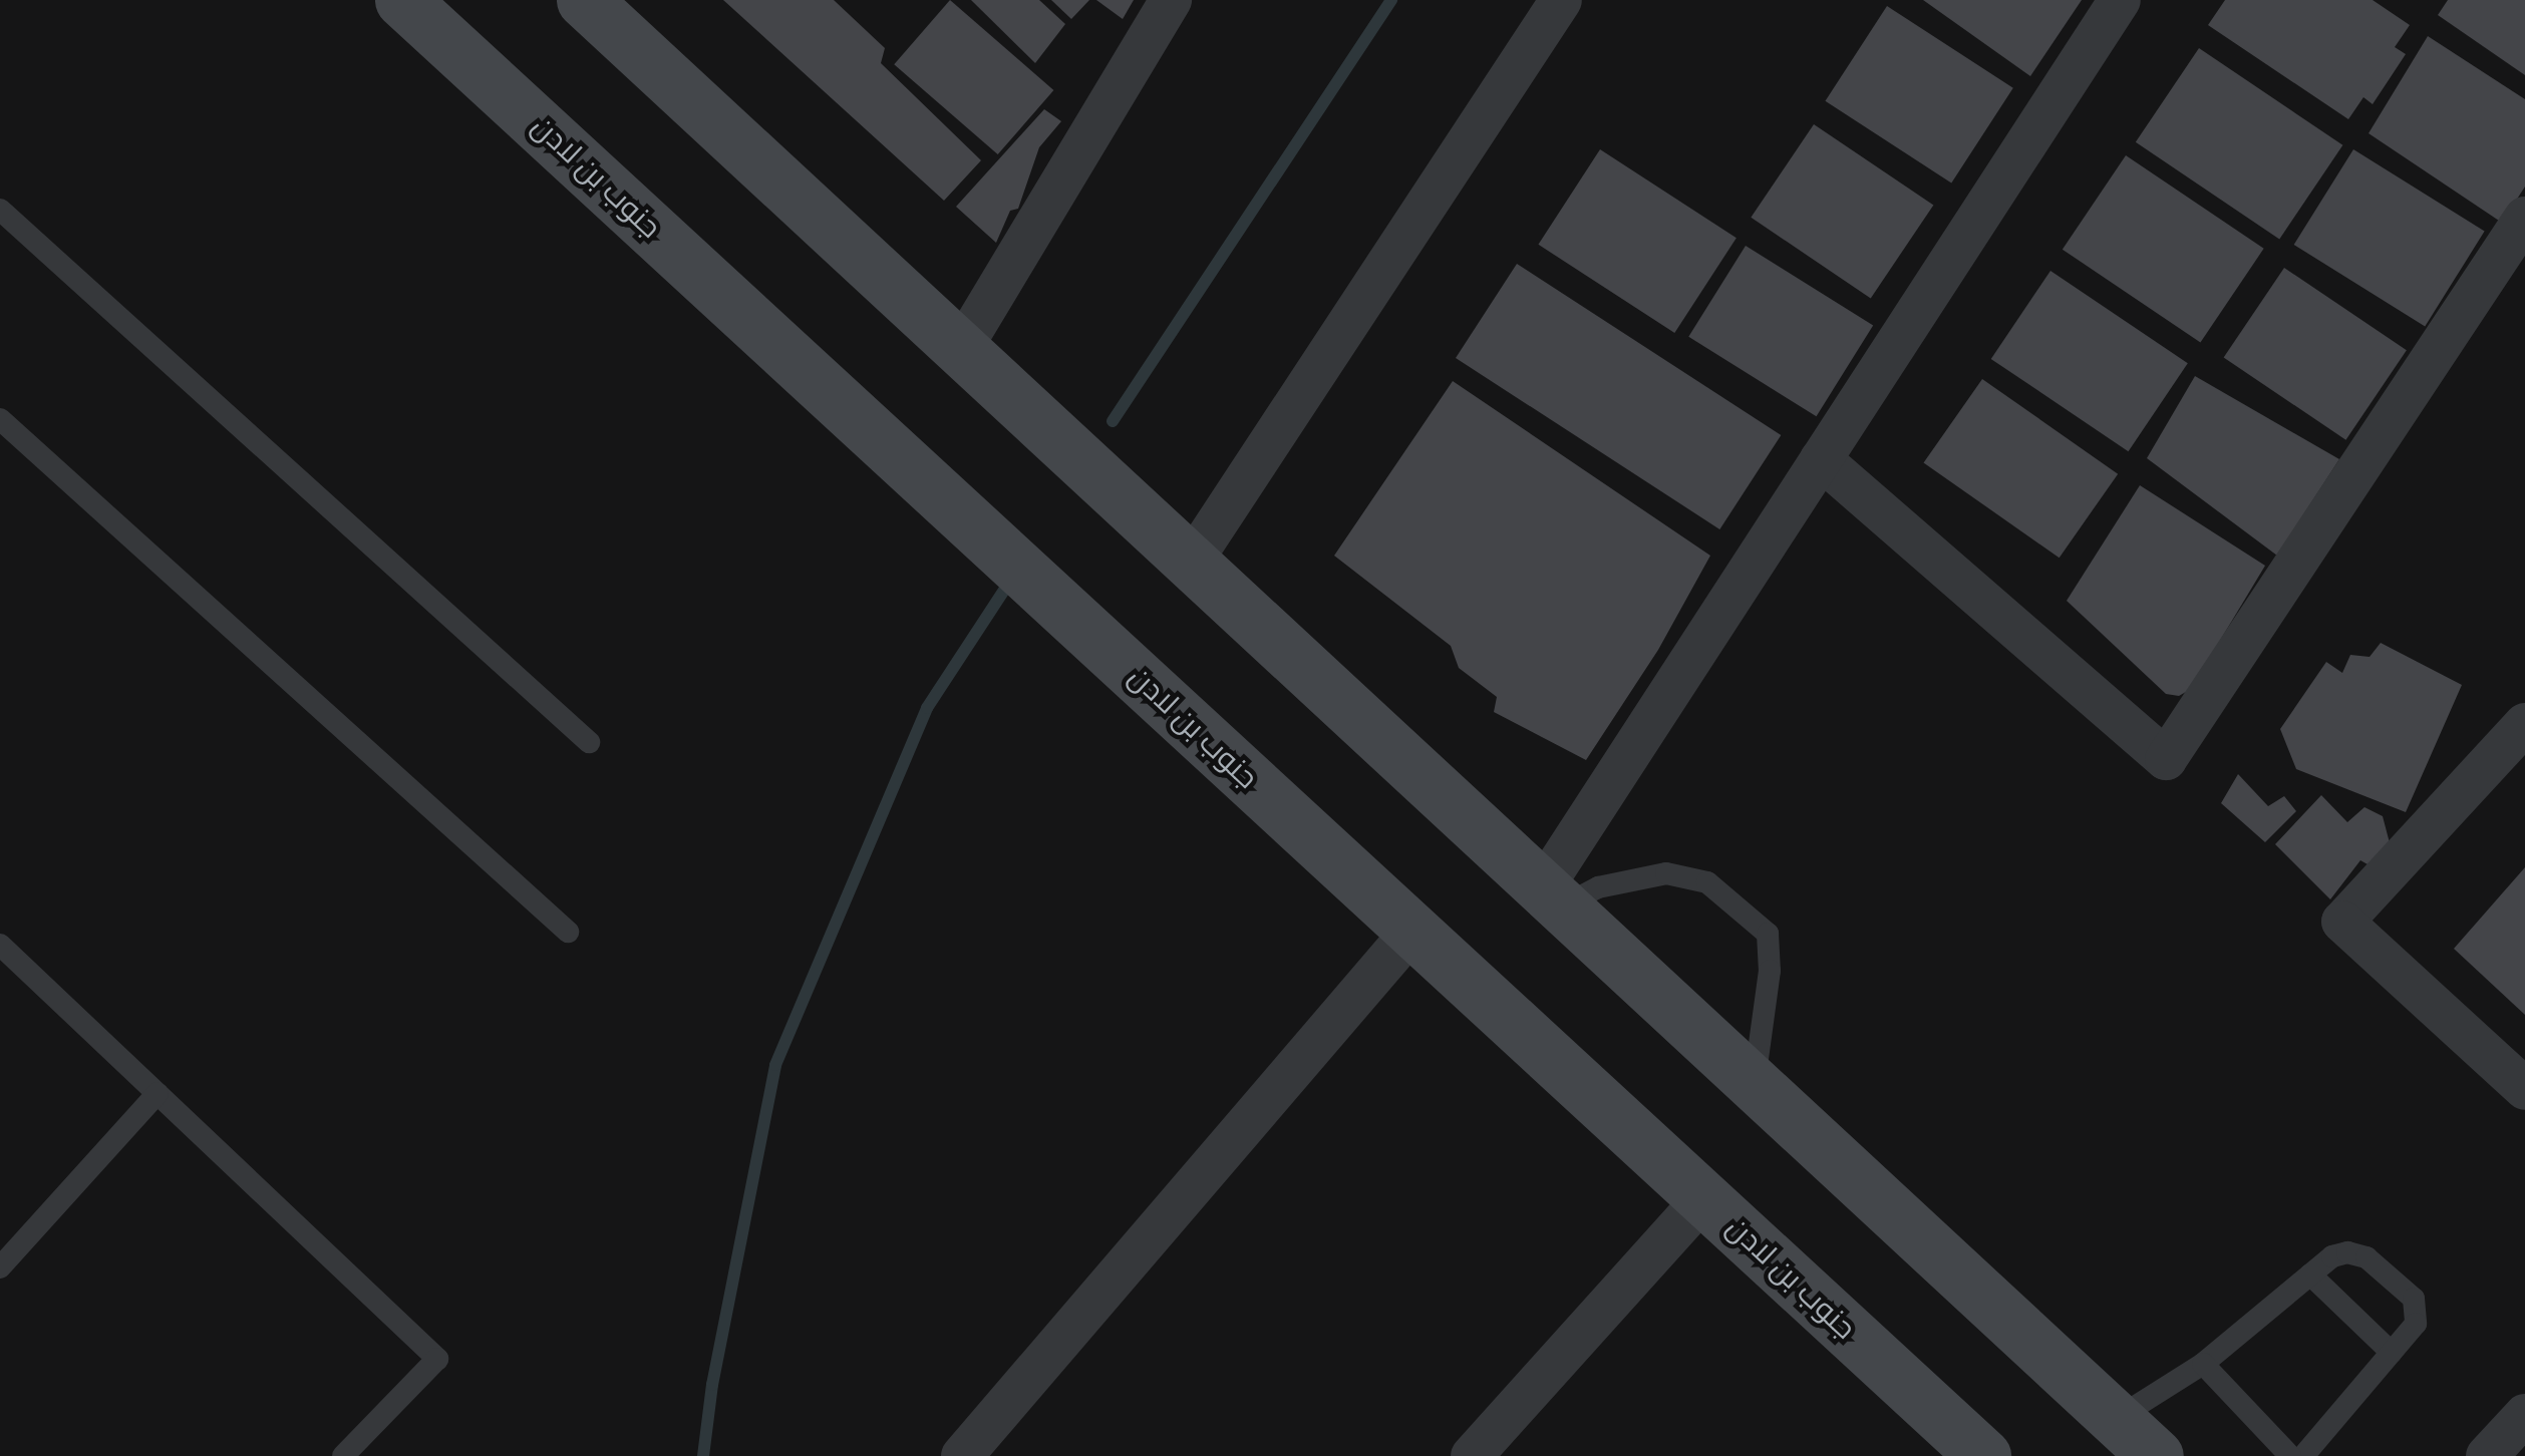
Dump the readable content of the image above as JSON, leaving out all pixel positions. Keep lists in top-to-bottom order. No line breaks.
{"streets":{"street":["جنوب بن لادن"]}}
